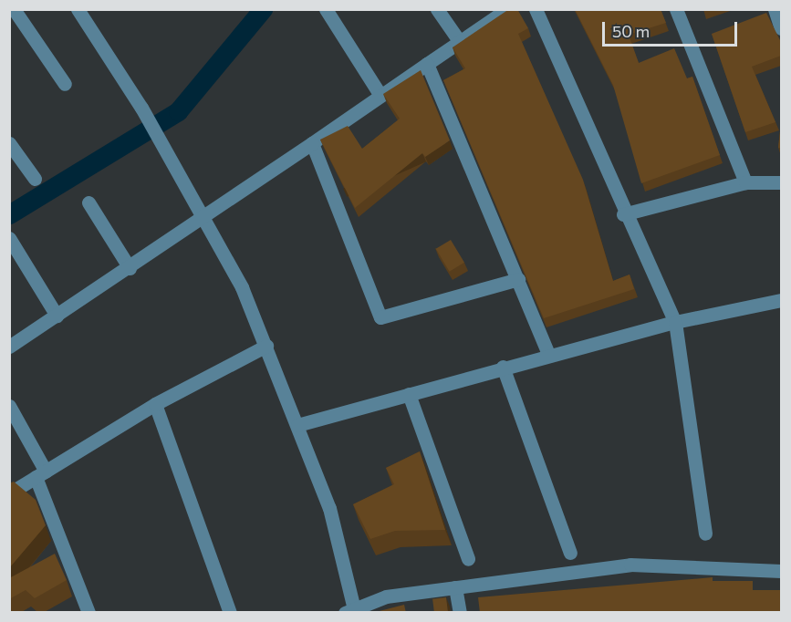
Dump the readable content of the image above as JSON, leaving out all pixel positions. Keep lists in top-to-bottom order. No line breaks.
{"scale_bar":"50 m"}
